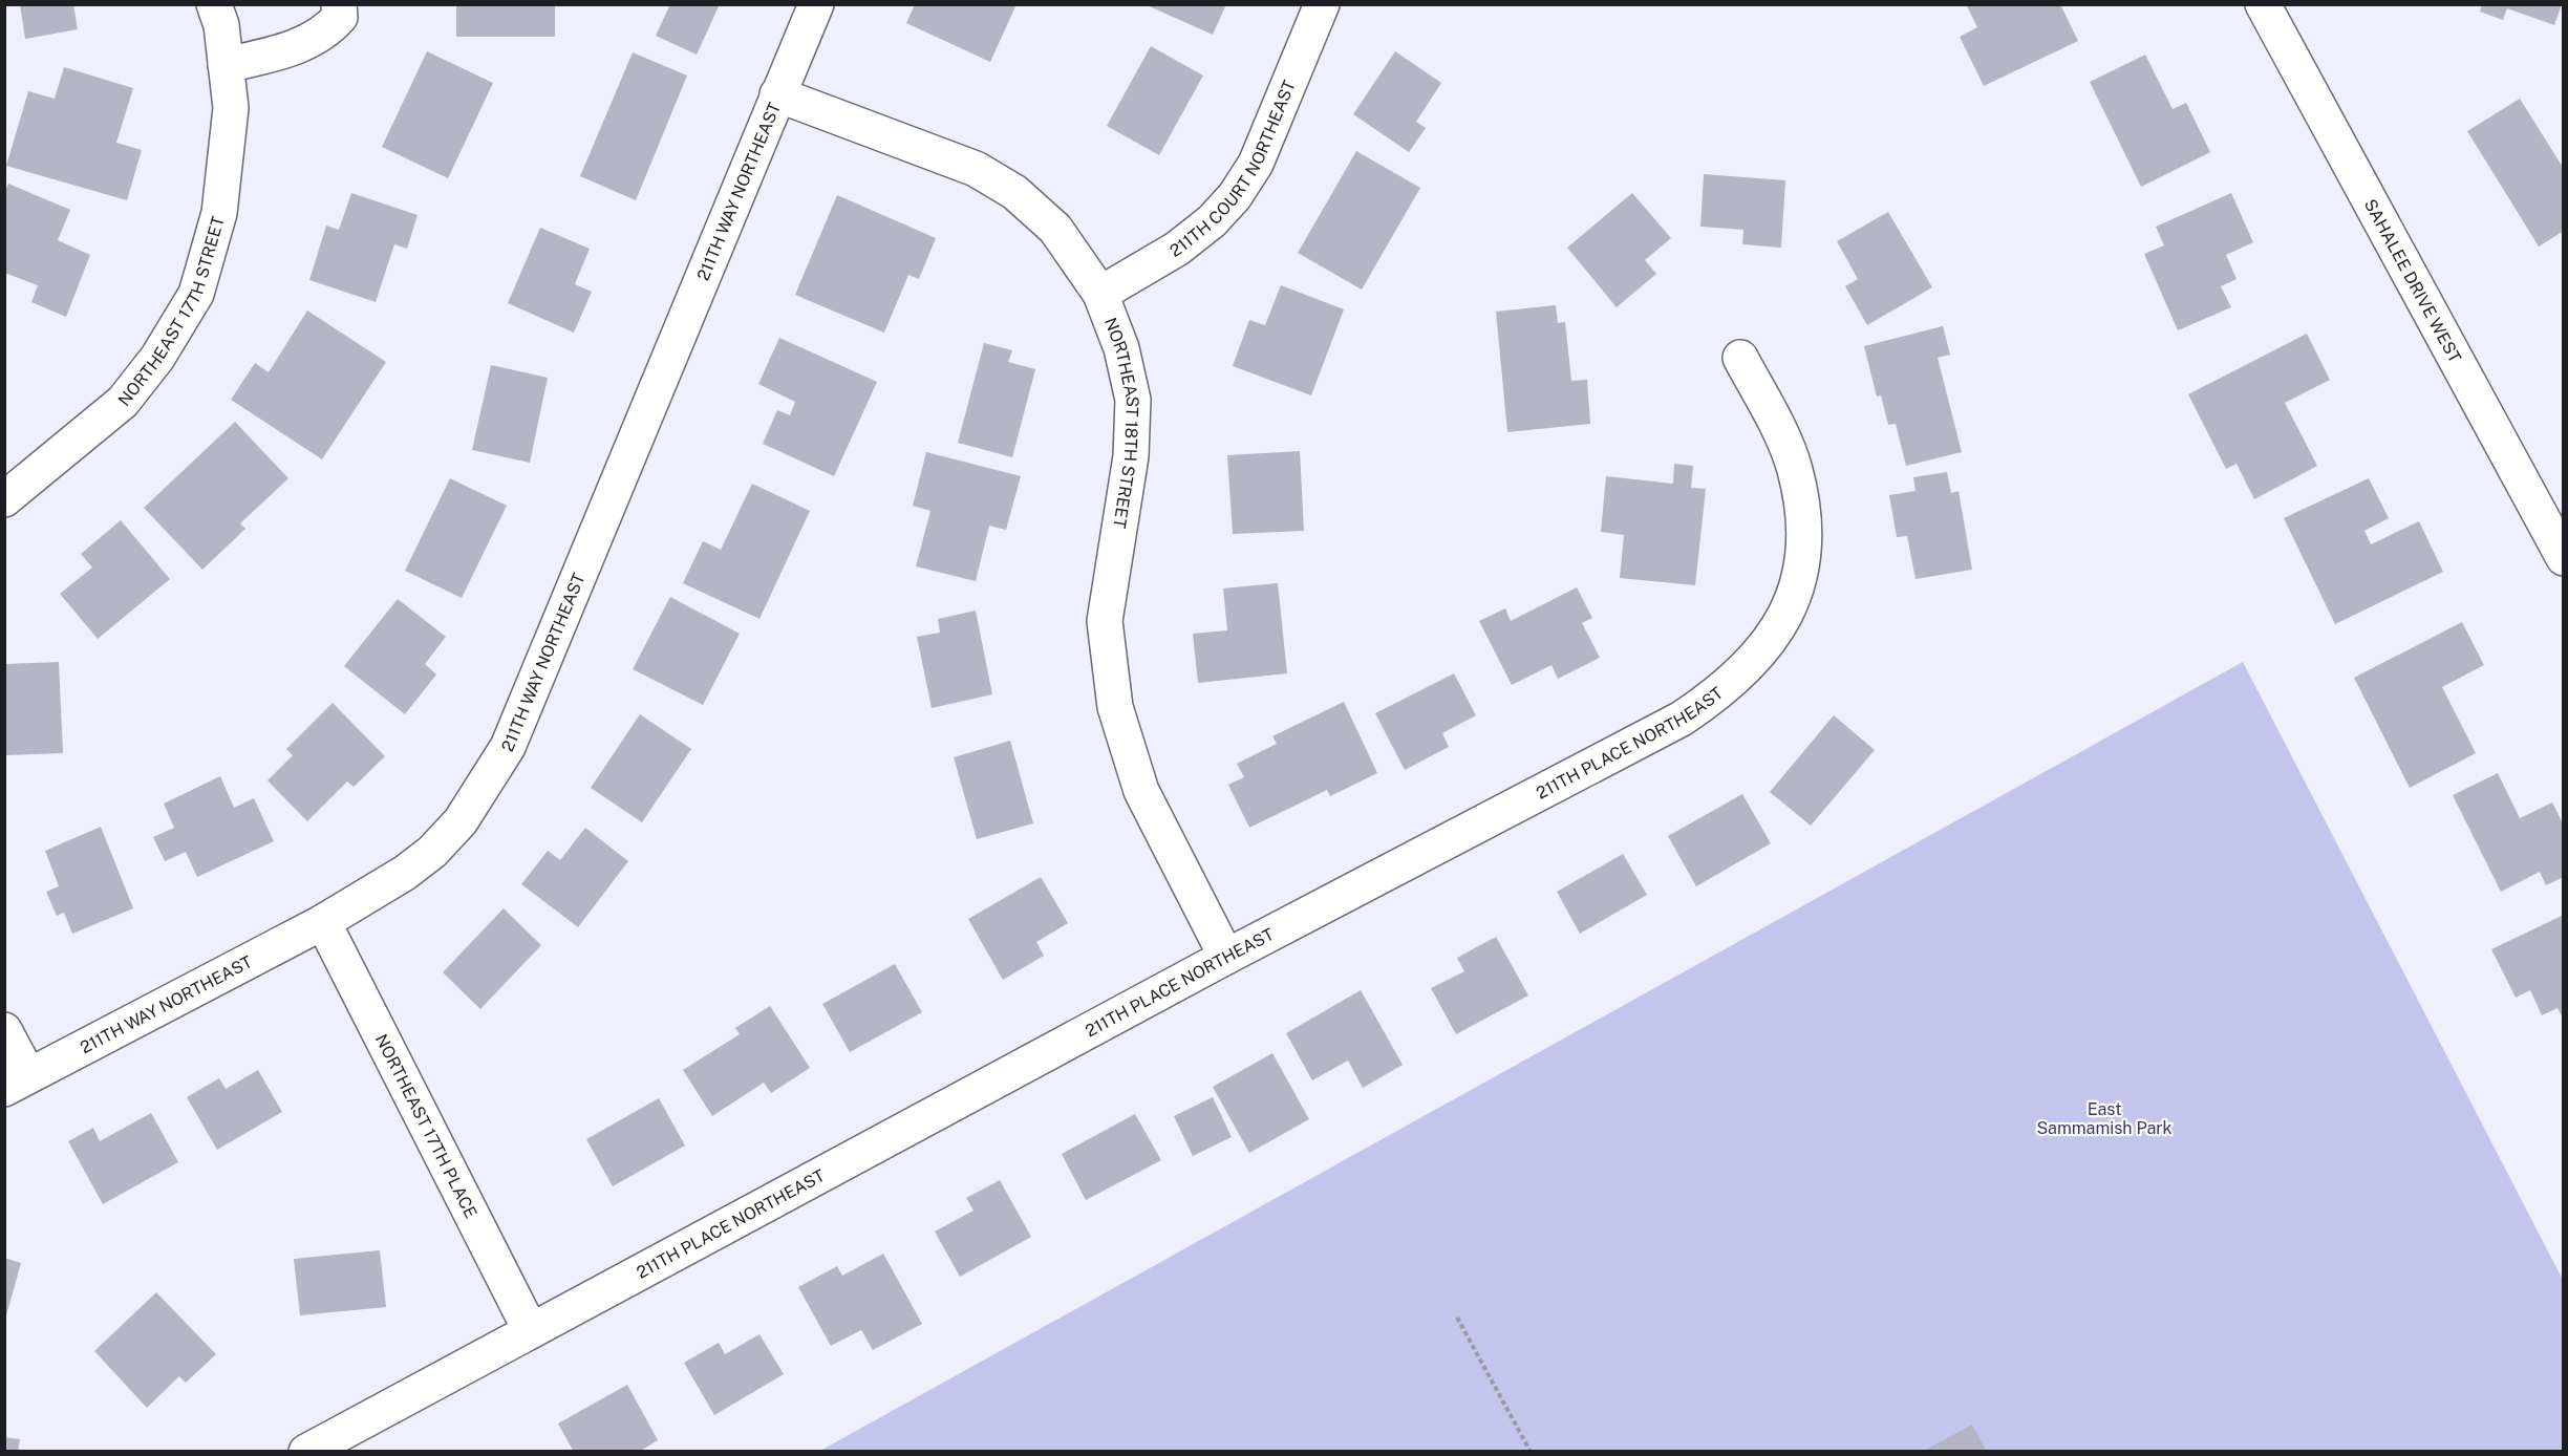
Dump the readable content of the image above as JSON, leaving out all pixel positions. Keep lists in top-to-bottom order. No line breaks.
{"streets":{"street":["211TH COURT NORTHEAST","211TH WAY NORTHEAST","SAHALEE DRIVE WEST","NORTHEAST 17TH STREET","NORTHEAST 18TH STREET","211TH PLACE NORTHEAST","NORTHEAST 17TH PLACE"]},"crossings":[["211TH COURT NORTHEAST","NORTHEAST 18TH STREET"],["211TH WAY NORTHEAST","NORTHEAST 18TH STREET"],["211TH WAY NORTHEAST","NORTHEAST 17TH PLACE"],["NORTHEAST 18TH STREET","211TH PLACE NORTHEAST"],["211TH PLACE NORTHEAST","NORTHEAST 17TH PLACE"]],"parks":["East Sammamish Park"]}
